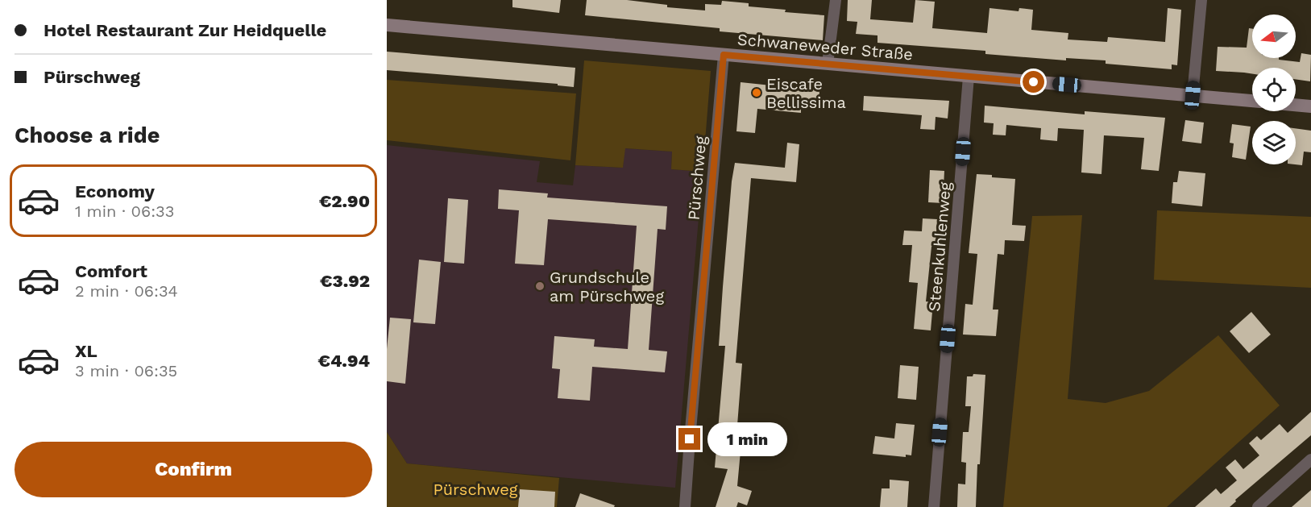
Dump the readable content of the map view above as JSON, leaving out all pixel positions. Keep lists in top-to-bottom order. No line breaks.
{"streets":{"main road":["Schwaneweder Straße"],"street":["Pürschweg","Steenkuhlenweg"]},"crossings":[["Schwaneweder Straße","Pürschweg"],["Schwaneweder Straße","Steenkuhlenweg"]],"parks":["Pürschweg"],"places":["Eiscafe Bellissima","Grundschule am Pürschweg"],"north":"left","page":{"banner":["Hotel Restaurant Zur Heidquelle","Pürschweg"],"heading":"Choose a ride","list":[{"name":"Economy","note":"1 min · 06:33","value":"€2.90"},{"name":"Comfort","note":"2 min · 06:34","value":"€3.92"},{"name":"XL","note":"3 min · 06:35","value":"€4.94"}],"bubble":"1 min","buttons":"Confirm"}}
